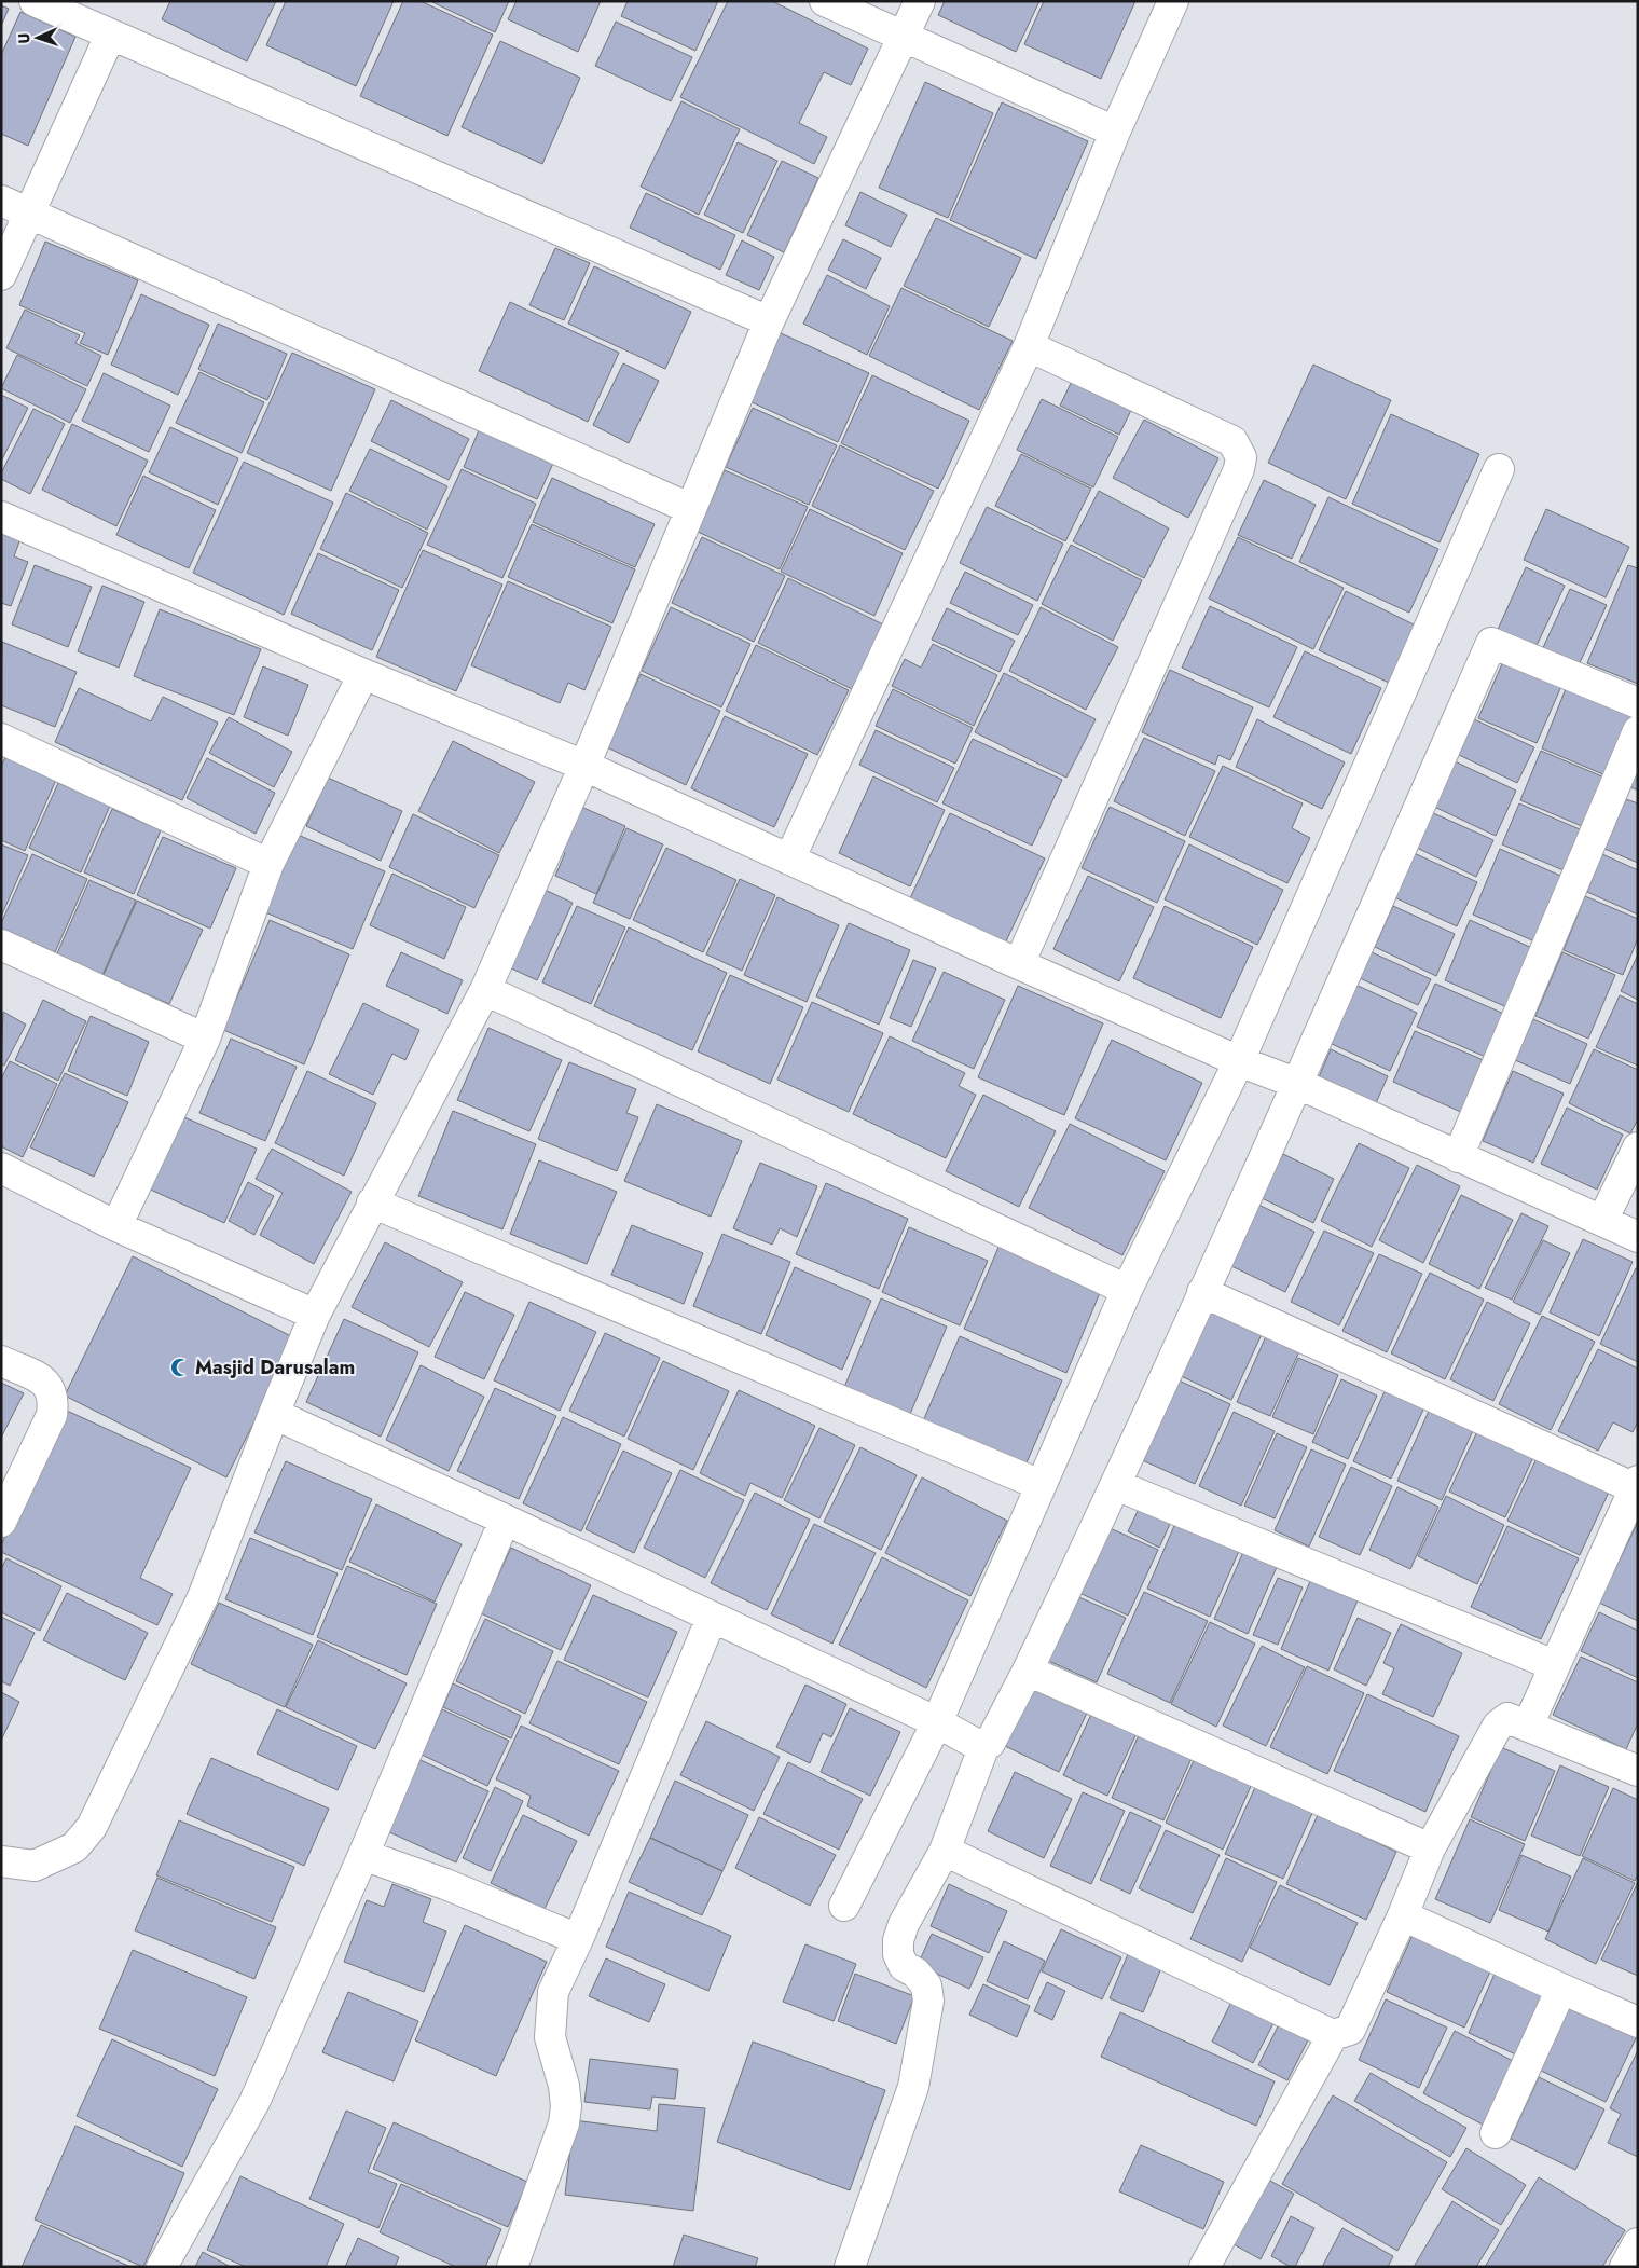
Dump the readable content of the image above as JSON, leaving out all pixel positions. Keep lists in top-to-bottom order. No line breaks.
{"places":{"mosque":["Masjid Darusalam"]},"north":"left"}
